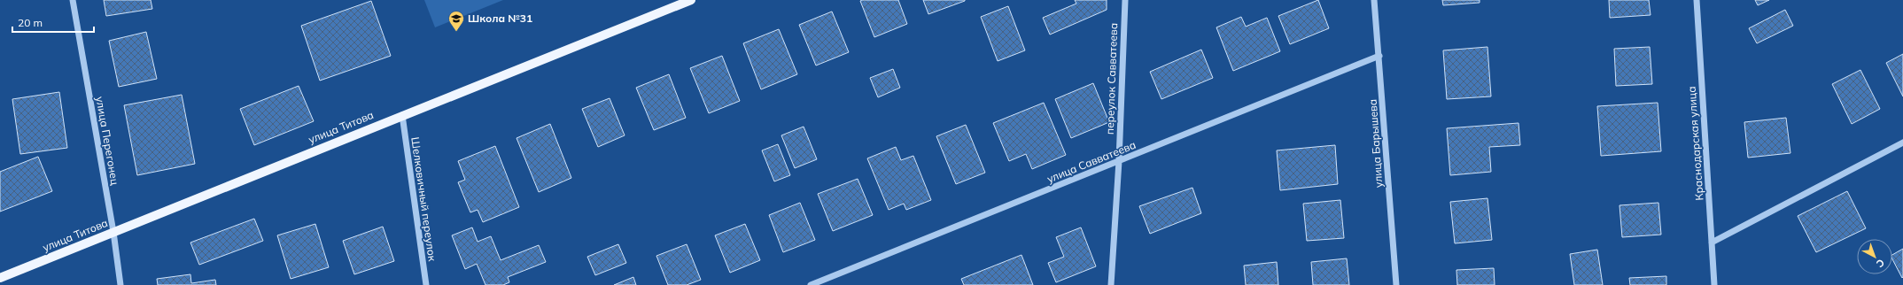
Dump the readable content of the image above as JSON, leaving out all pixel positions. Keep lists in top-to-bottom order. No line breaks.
{"streets":{"main road":["улица Титова"],"street":["переулок Савватеева","улица Перегонец","улица Барышева","Краснодарская улица","улица Савватеева","Шелковичный переулок"]},"crossings":[["переулок Савватеева","улица Савватеева"],["улица Титова","улица Перегонец"],["улица Титова","Шелковичный переулок"],["улица Барышева","улица Савватеева"]],"places":{"school or university":["Школа №31"]},"scale_bar":"20 m","north":"bottom right"}
